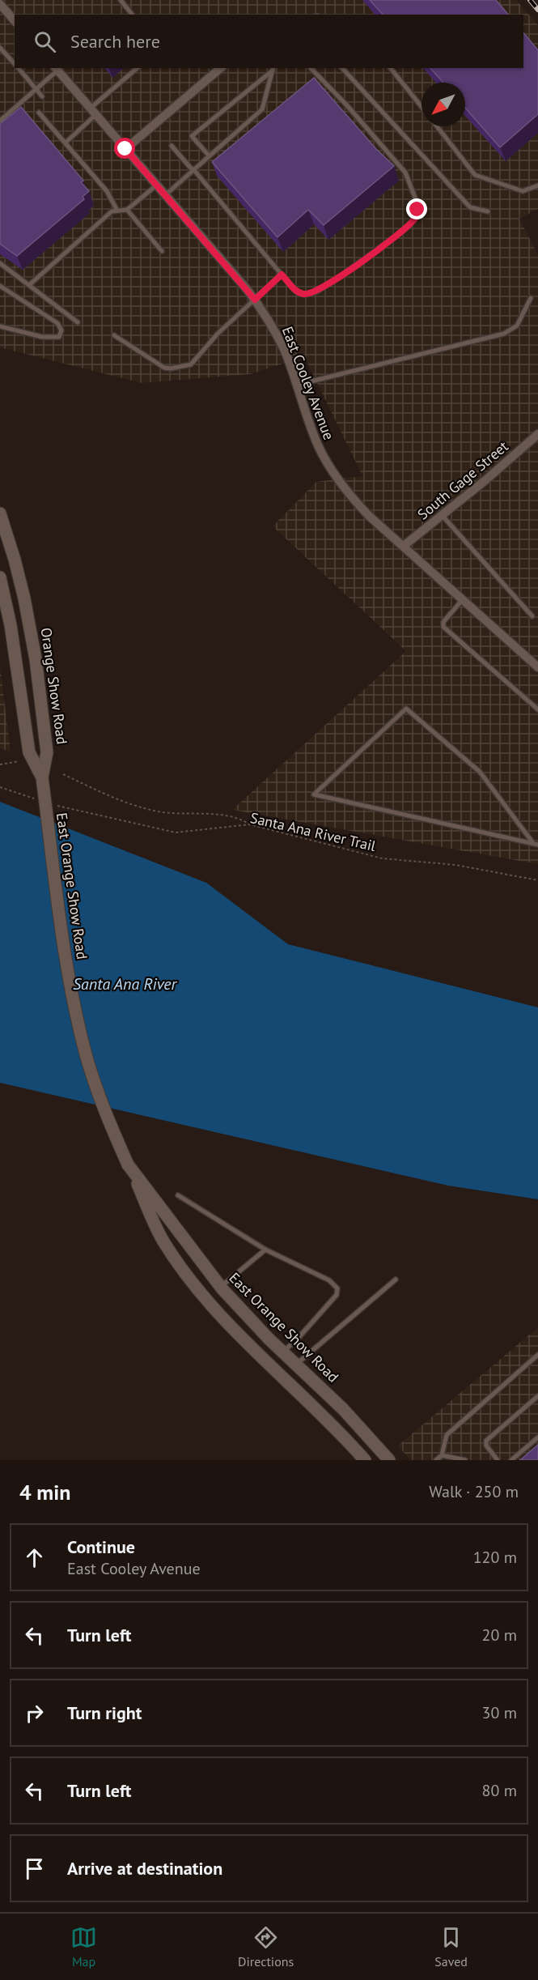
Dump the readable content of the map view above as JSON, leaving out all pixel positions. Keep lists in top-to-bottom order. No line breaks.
{"streets":{"main road":["Orange Show Road","East Orange Show Road"],"street":["East Cooley Avenue","South Gage Street"],"path":["Santa Ana River Trail"]},"crossings":[["East Cooley Avenue","South Gage Street"],["Orange Show Road","East Orange Show Road"]],"water":["Santa Ana River"],"north":"bottom left","page":{"search":"Search here","heading":["4 min","Walk · 250 m"],"list":[["Continue","East Cooley Avenue","120 m"],["Turn left","20 m"],["Turn right","30 m"],["Turn left","80 m"],"Arrive at destination"],"nav":["Map","Directions","Saved"]}}
